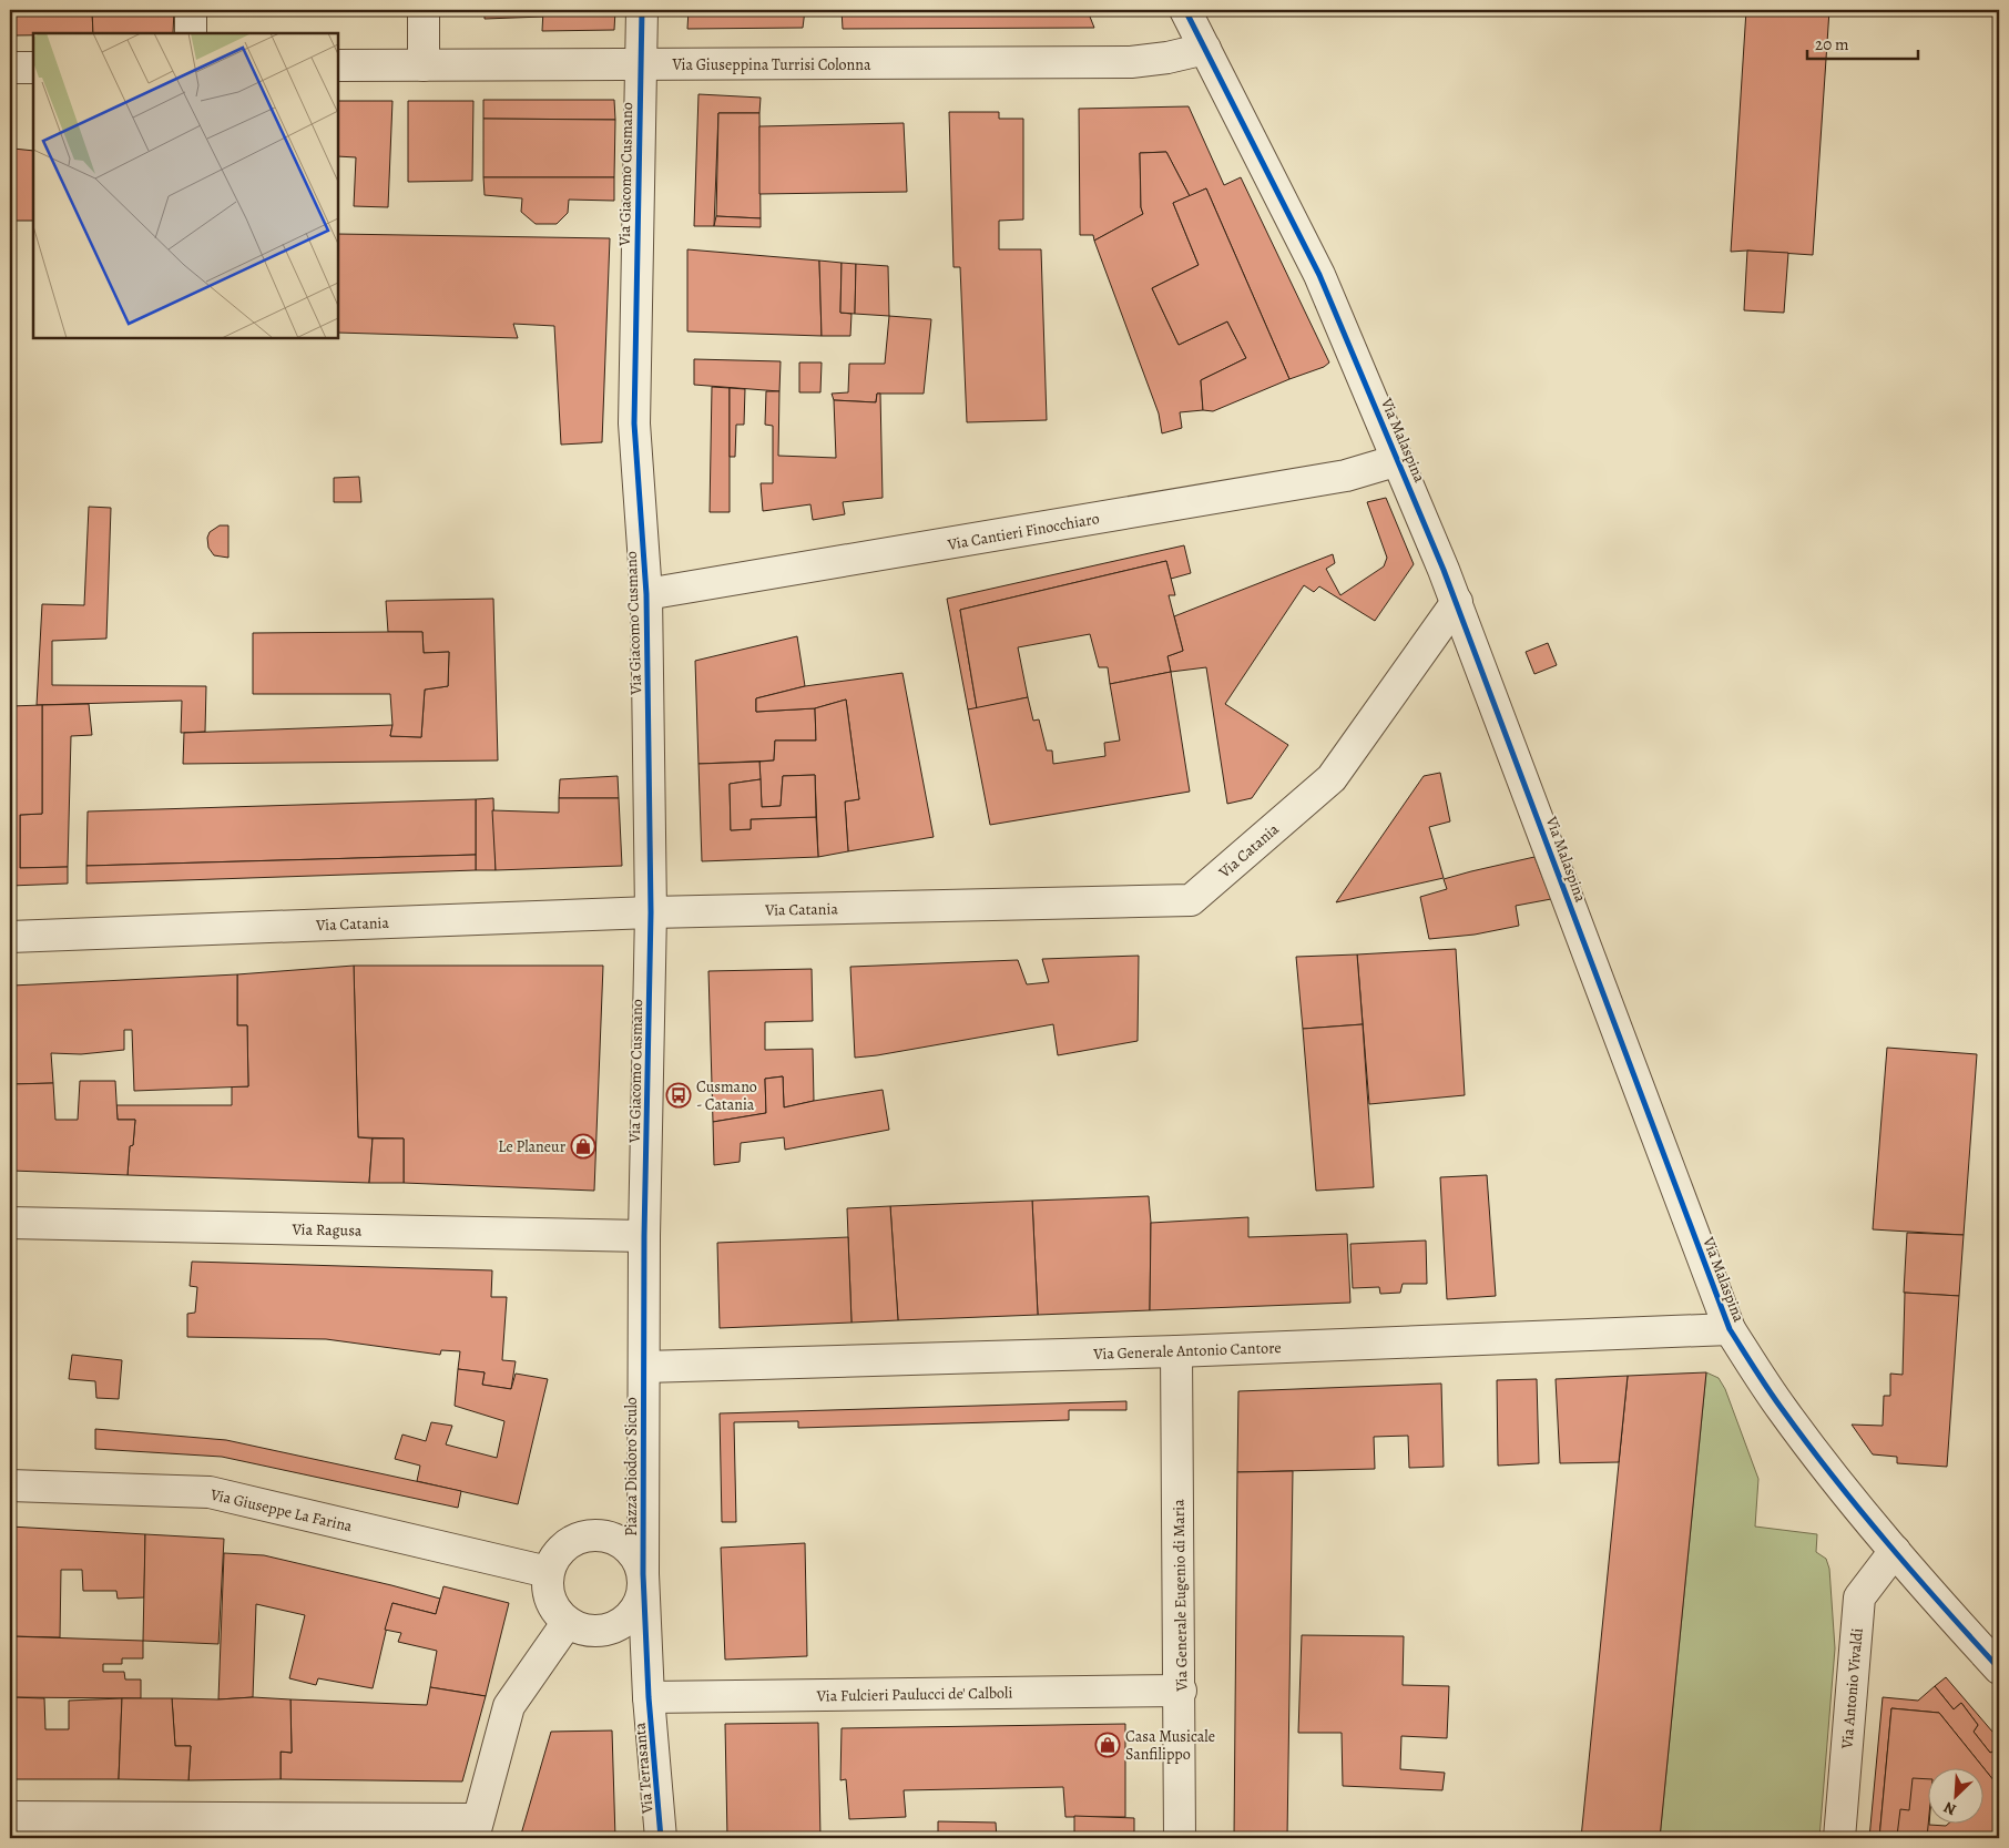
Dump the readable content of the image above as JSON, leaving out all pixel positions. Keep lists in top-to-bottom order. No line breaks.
{"streets":{"street":["Via Giuseppina Turrisi Colonna","Via Giacomo Cusmano","Via Malaspina","Via Cantieri Finocchiaro","Via Catania","Via Ragusa","Via Generale Antonio Cantore","Piazza Diodoro Siculo","Via Giuseppe La Farina","Via Generale Eugenio di Maria","Via Antonio Vivaldi","Via Fulcieri Paulucci de' Calboli","Via Terrasanta"]},"crossings":[["Via Giuseppina Turrisi Colonna","Via Giacomo Cusmano"],["Via Giuseppina Turrisi Colonna","Via Malaspina"],["Via Giacomo Cusmano","Via Cantieri Finocchiaro"],["Via Giacomo Cusmano","Via Catania"],["Via Giacomo Cusmano","Via Ragusa"],["Via Giacomo Cusmano","Piazza Diodoro Siculo"],["Via Malaspina","Via Cantieri Finocchiaro"],["Via Malaspina","Via Catania"],["Via Malaspina","Via Generale Antonio Cantore"],["Via Malaspina","Via Antonio Vivaldi"],["Via Ragusa","Piazza Diodoro Siculo"],["Via Generale Antonio Cantore","Piazza Diodoro Siculo"],["Via Generale Antonio Cantore","Via Generale Eugenio di Maria"],["Piazza Diodoro Siculo","Via Giuseppe La Farina"],["Piazza Diodoro Siculo","Via Fulcieri Paulucci de' Calboli"],["Piazza Diodoro Siculo","Via Terrasanta"],["Via Generale Eugenio di Maria","Via Fulcieri Paulucci de' Calboli"],["Via Fulcieri Paulucci de' Calboli","Via Terrasanta"]],"places":{"bus stop":["Cusmano - Catania"],"shop":["Le Planeur","Casa Musicale Sanfilippo"]},"scale_bar":"20 m","north":"bottom left"}
